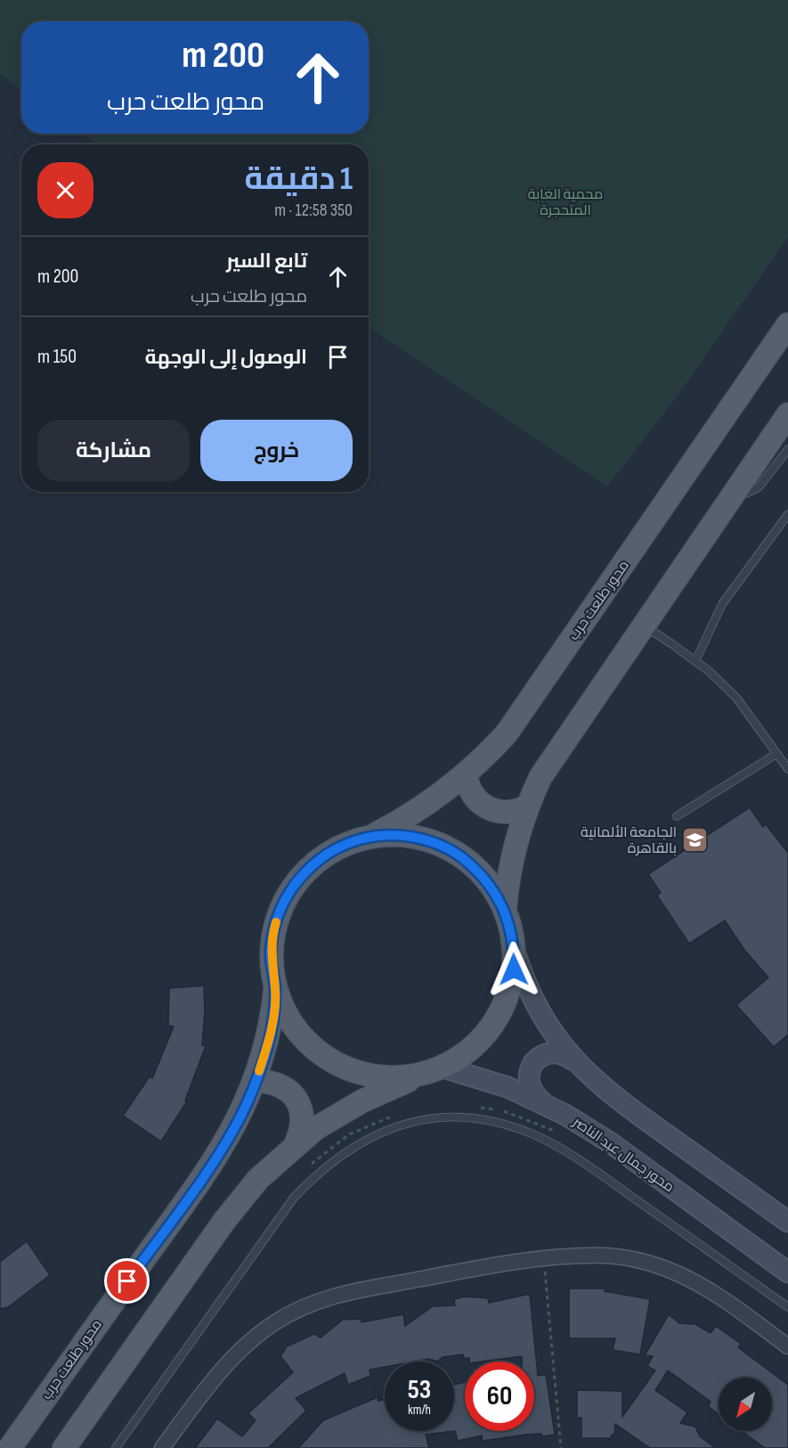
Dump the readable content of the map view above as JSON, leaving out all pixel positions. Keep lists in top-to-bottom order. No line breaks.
{"streets":{"main road":["محور طلعت حرب","محور جمال عبد الناصر"]},"parks":["محمية الغابة المتحجرة"],"places":{"school or university":["الجامعة الألمانية بالقاهرة"]},"north":"bottom left","page":{"turn":["200 m","محور طلعت حرب"],"heading":["1 دقيقة","350 m · 12:58"],"list":[{"name":"تابع السير","note":"محور طلعت حرب","value":"200 m"},{"name":"الوصول إلى الوجهة","value":"150 m"}],"buttons":["خروج","مشاركة"],"speed":"53 km/h","limit":"60"}}
